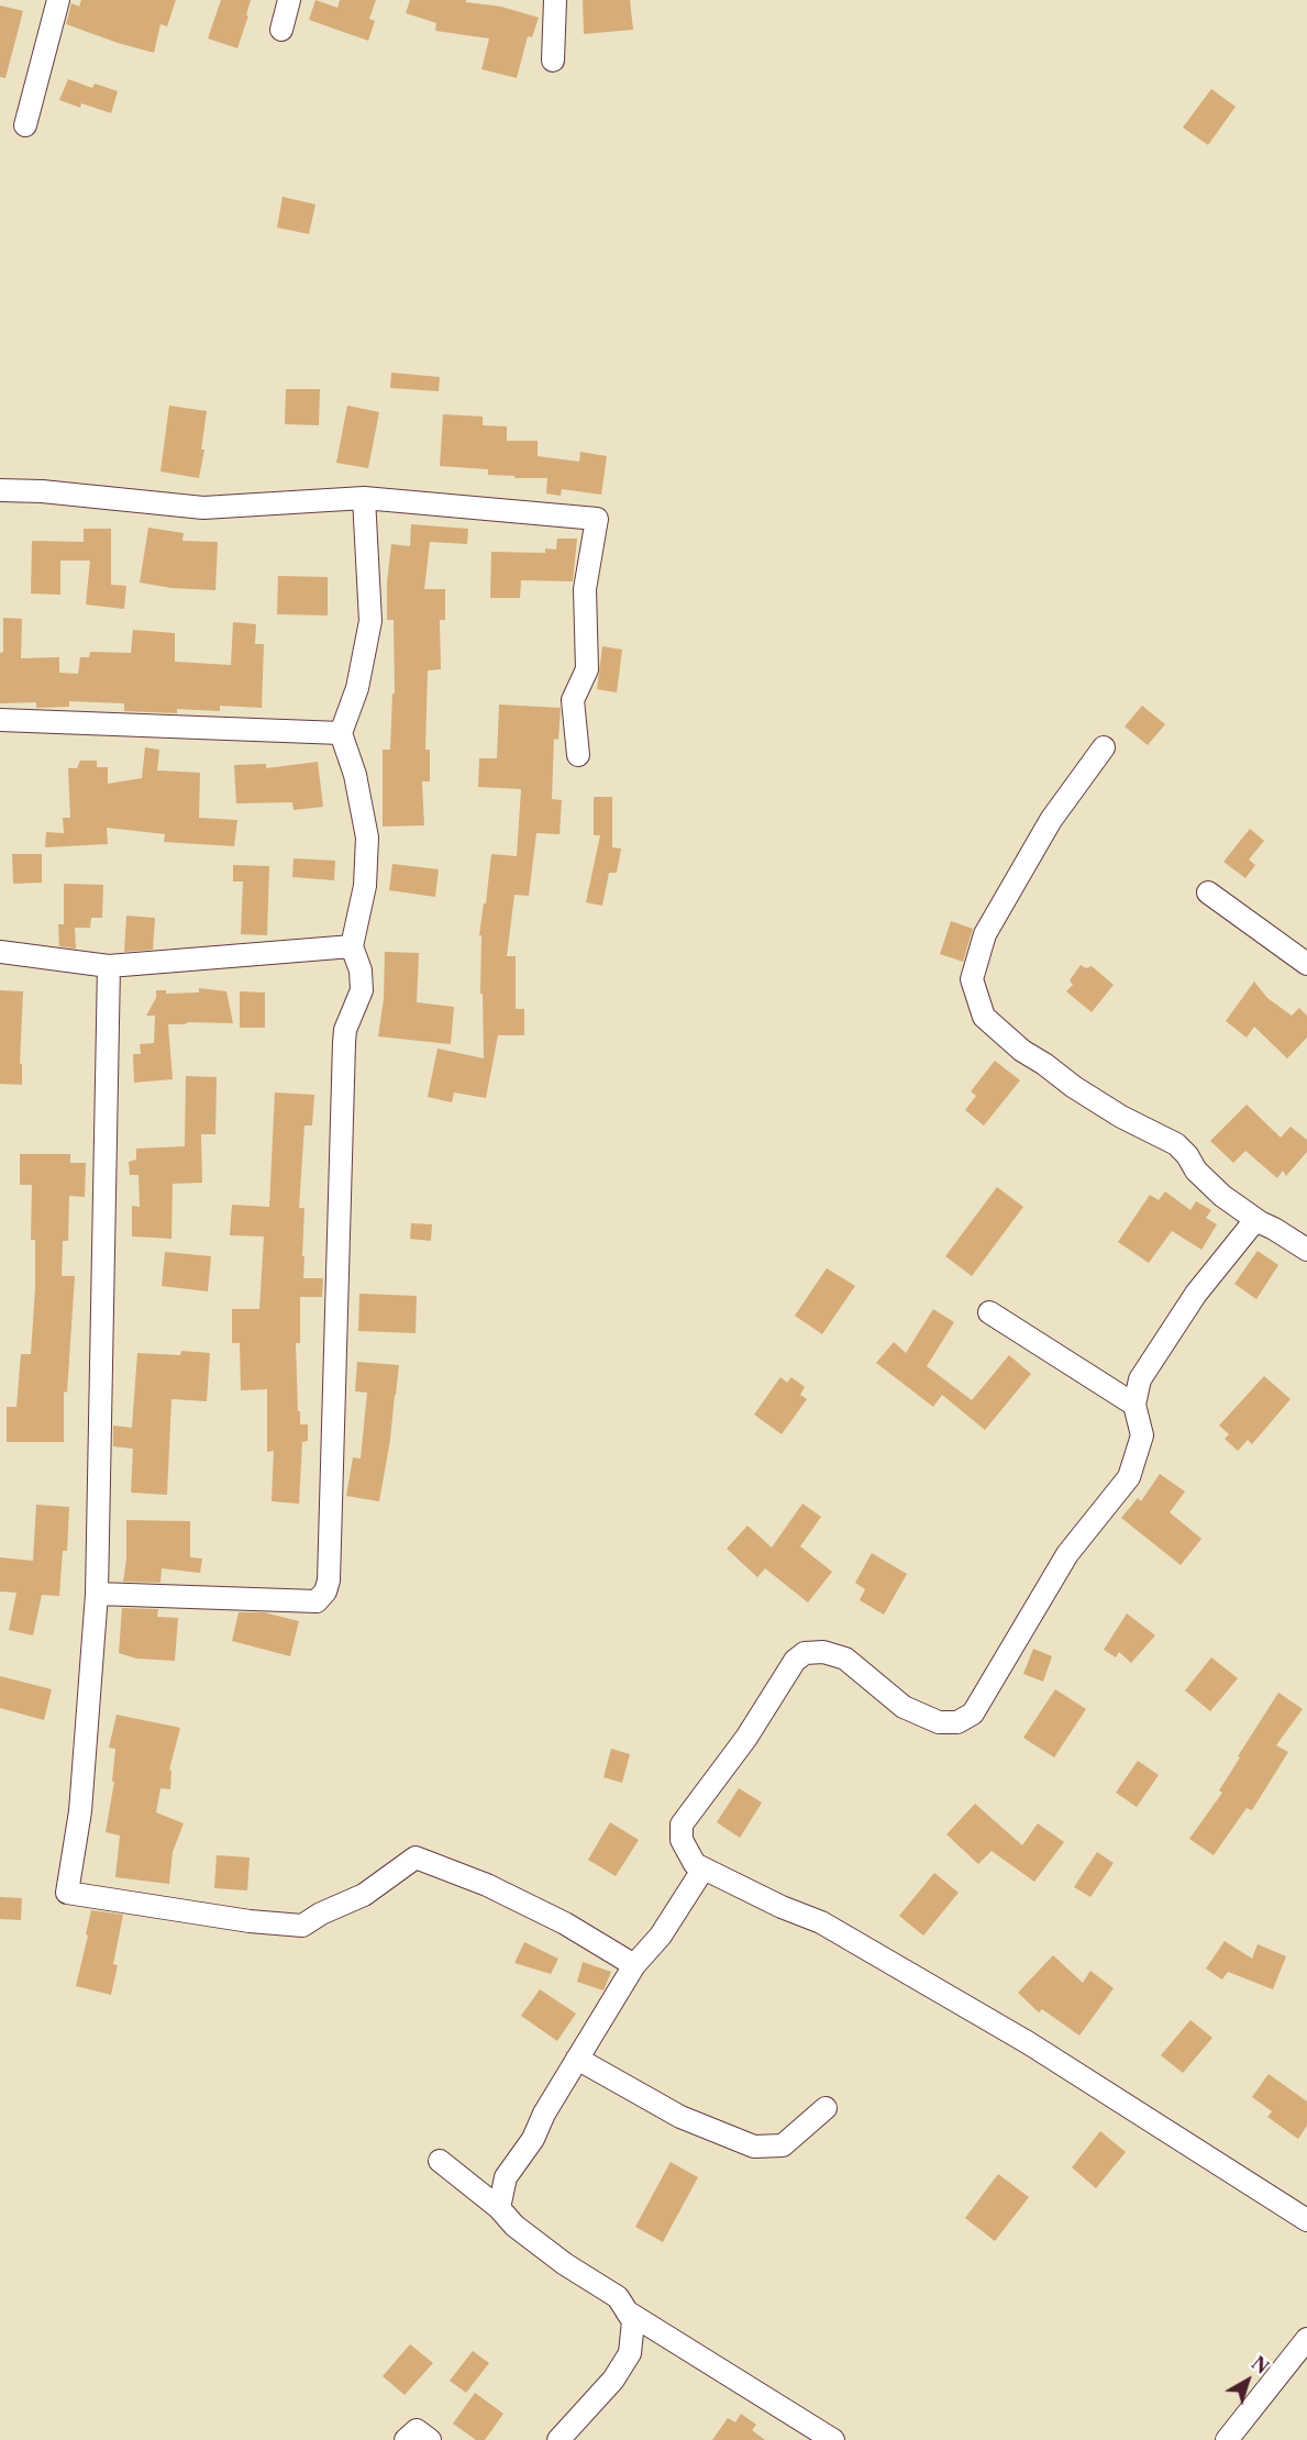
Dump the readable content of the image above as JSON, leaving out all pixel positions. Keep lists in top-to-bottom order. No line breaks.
{"north":"top right"}
